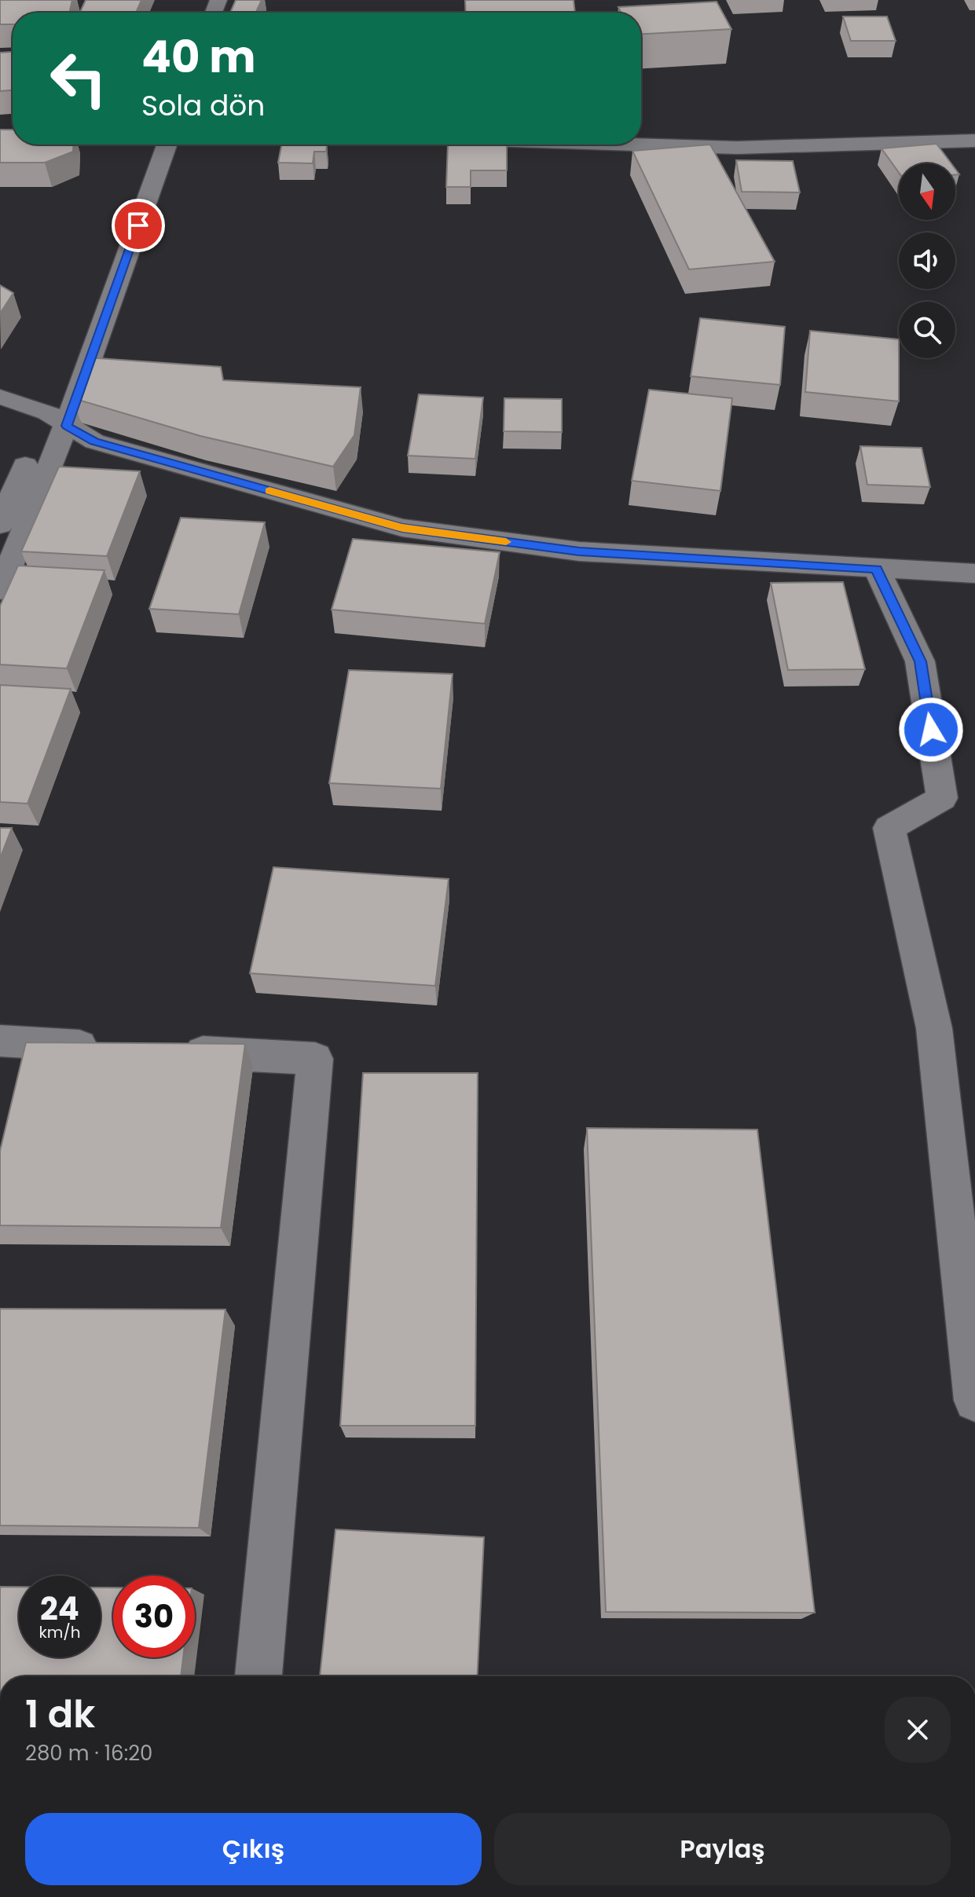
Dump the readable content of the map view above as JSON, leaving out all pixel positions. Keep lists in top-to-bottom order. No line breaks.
{"north":"bottom","page":{"turn":["40 m","Sola dön"],"speed":"24 km/h","limit":"30","heading":["1 dk","280 m · 16:20"],"buttons":["Çıkış","Paylaş"]}}
